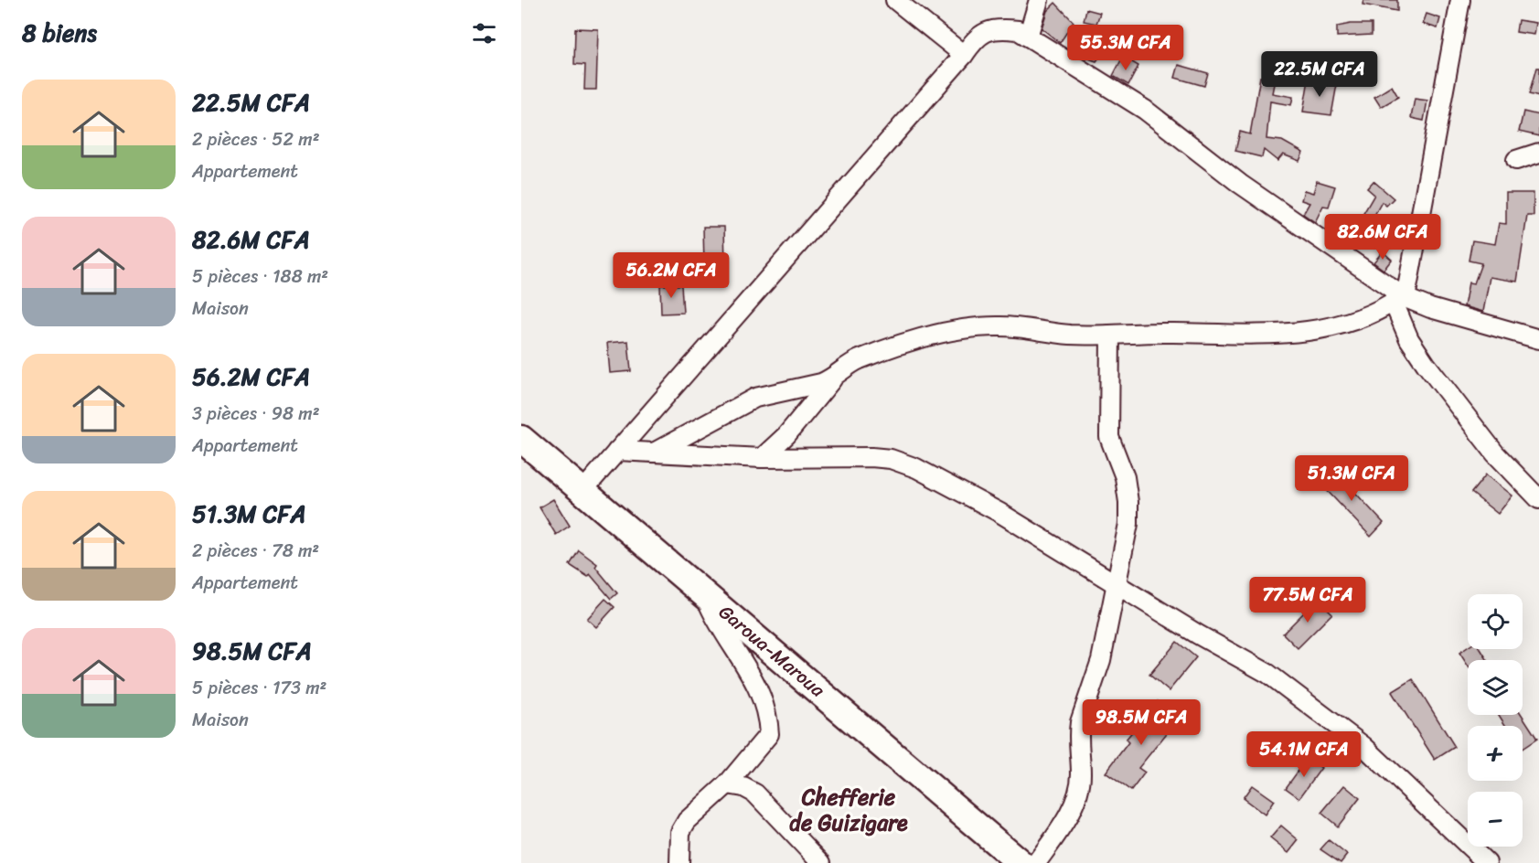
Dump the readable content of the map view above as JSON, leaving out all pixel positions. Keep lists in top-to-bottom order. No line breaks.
{"streets":{"highway":["Garoua-Maroua"]},"districts":["Chefferie de Guizigare"],"page":{"heading":"8 biens","price":["55.3M CFA","22.5M CFA","82.6M CFA","56.2M CFA","51.3M CFA","77.5M CFA","98.5M CFA","54.1M CFA"],"list":[{"name":"22.5M CFA","note":"2 pièces · 52 m² · Appartement"},{"name":"82.6M CFA","note":"5 pièces · 188 m² · Maison"},{"name":"56.2M CFA","note":"3 pièces · 98 m² · Appartement"},{"name":"51.3M CFA","note":"2 pièces · 78 m² · Appartement"},{"name":"98.5M CFA","note":"5 pièces · 173 m² · Maison"}],"map_buttons":["+","−"]}}
